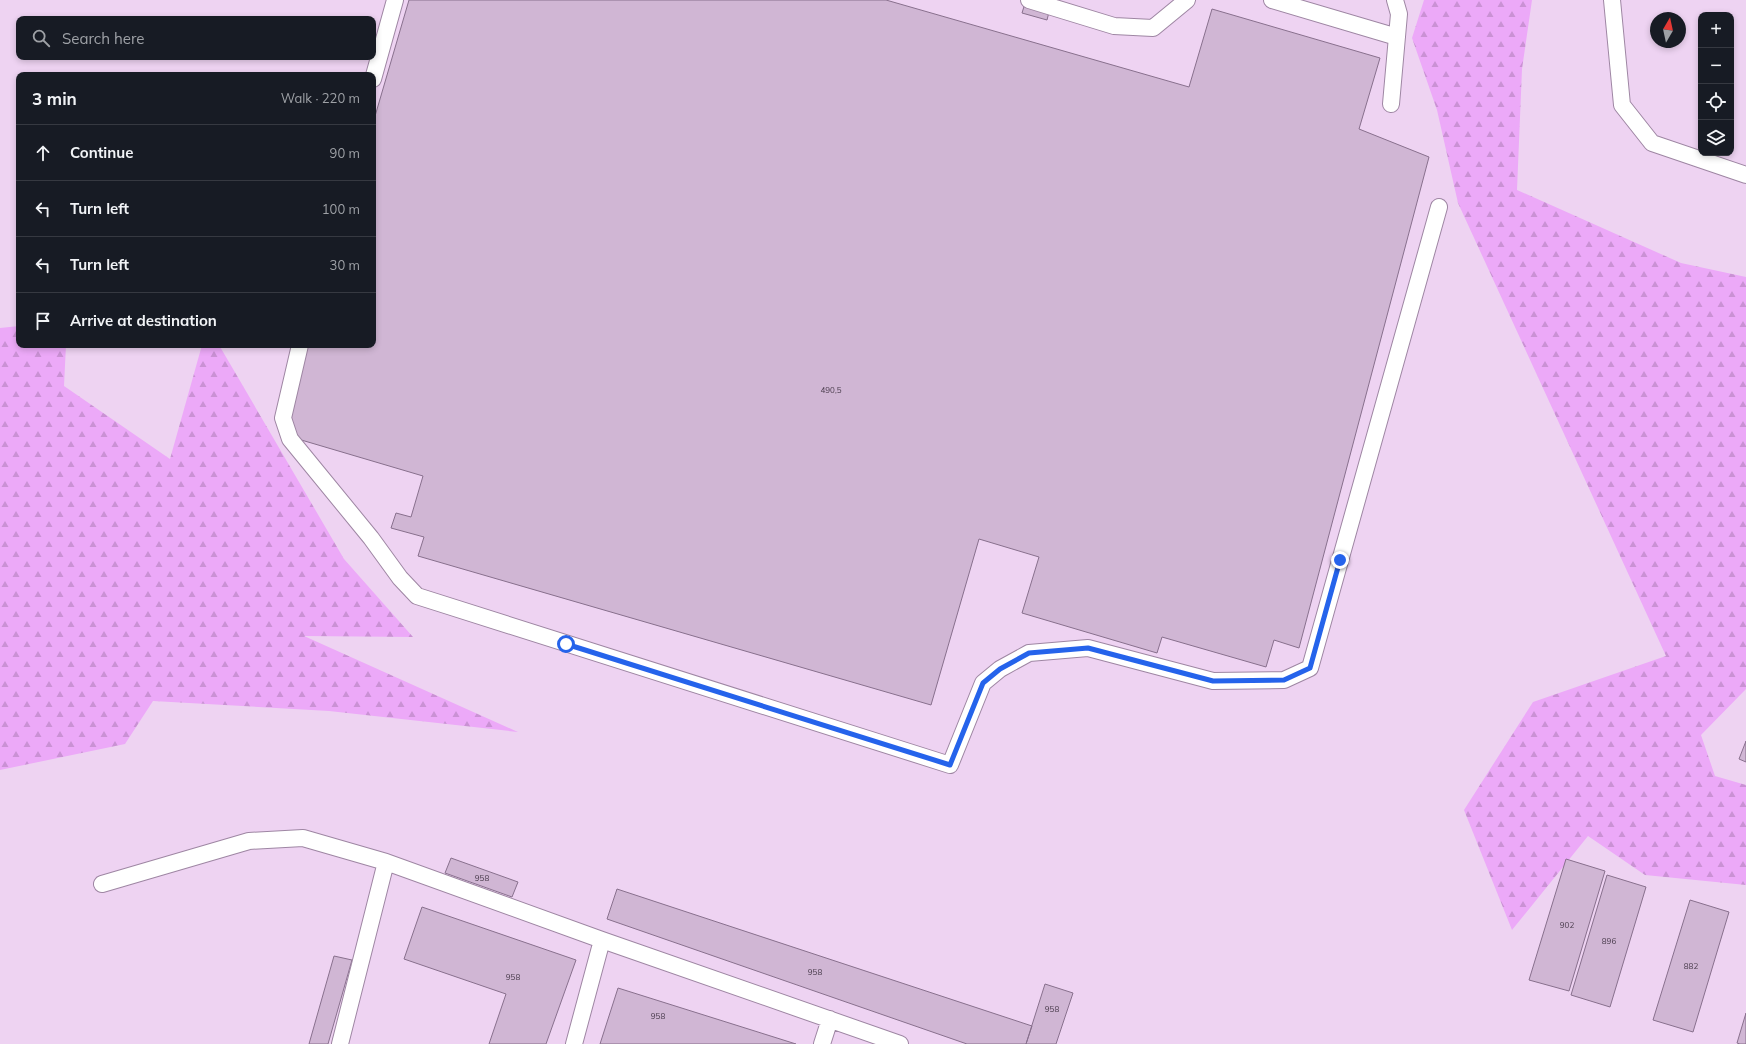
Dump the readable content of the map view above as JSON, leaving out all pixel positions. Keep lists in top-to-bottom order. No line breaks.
{"house_numbers":["490,5","958","902","896","882","958","958","958","958"],"north":"top","page":{"map_buttons":["+","−"],"search":"Search here","heading":["3 min","Walk · 220 m"],"list":[["Continue","90 m"],["Turn left","100 m"],["Turn left","30 m"],"Arrive at destination"]}}
